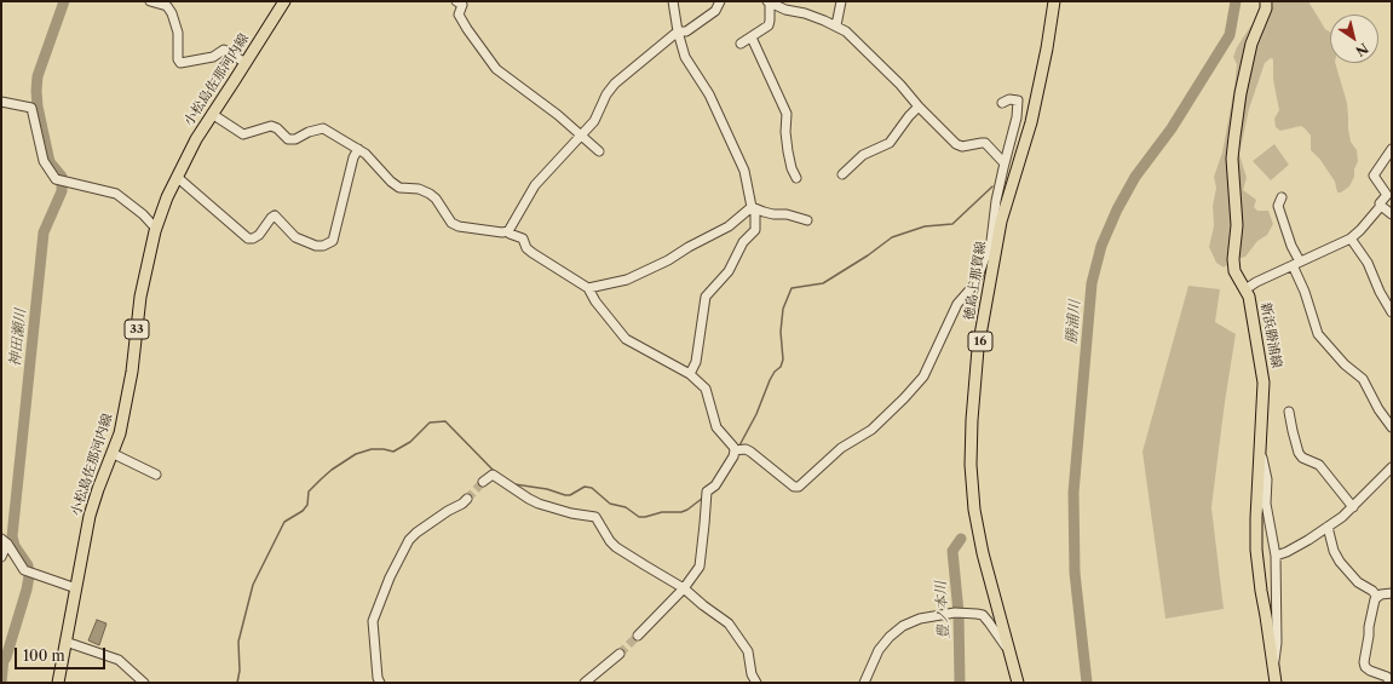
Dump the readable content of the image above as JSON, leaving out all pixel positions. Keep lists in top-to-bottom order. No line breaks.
{"streets":{"main road":["小松島佐那河内線","徳島上那賀線","33","新浜勝浦線","16"]},"water":["勝浦川","神田瀬川","豊ノ本川"],"scale_bar":"100 m","north":"bottom right"}
